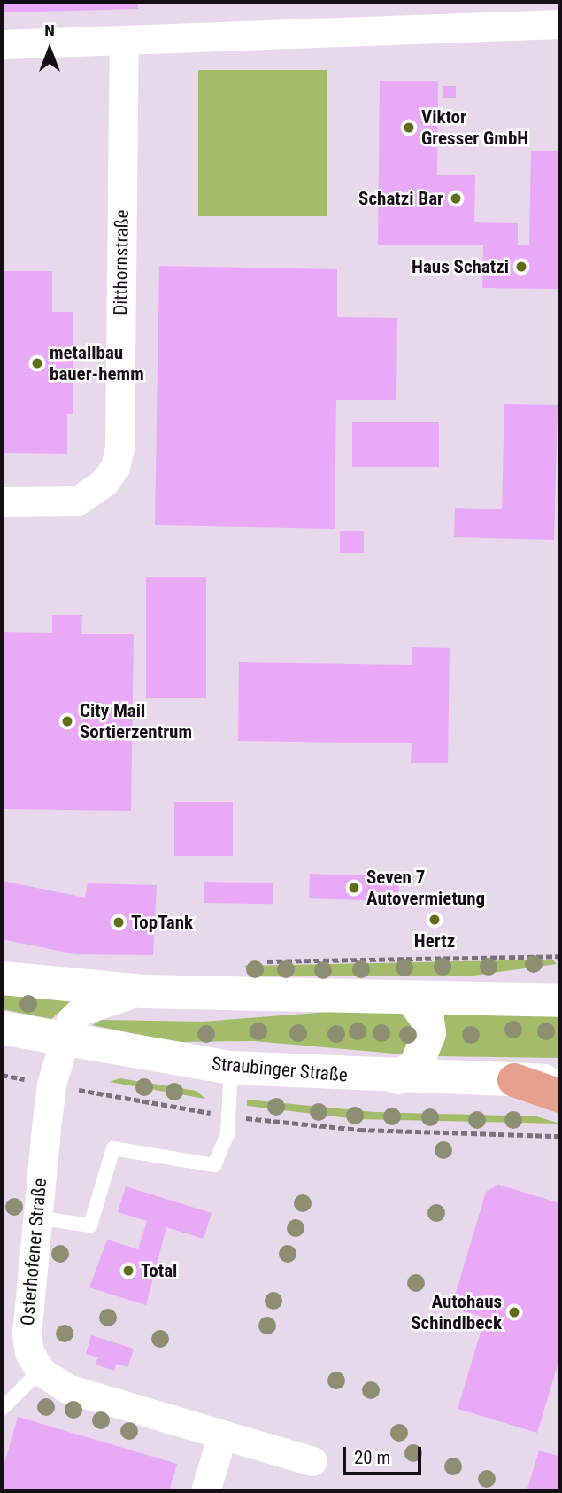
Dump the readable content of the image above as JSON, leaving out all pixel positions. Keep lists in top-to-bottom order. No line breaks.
{"streets":{"main road":["Straubinger Straße"],"street":["Ditthornstraße","Osterhofener Straße"]},"crossings":[["Straubinger Straße","Osterhofener Straße"]],"places":["Viktor Gresser GmbH","Schatzi Bar","Haus Schatzi","metallbau bauer-hemm","City Mail Sortierzentrum","Seven 7 Autovermietung","Hertz","TopTank","Total","Autohaus Schindlbeck"],"scale_bar":"20 m","north":"top"}
